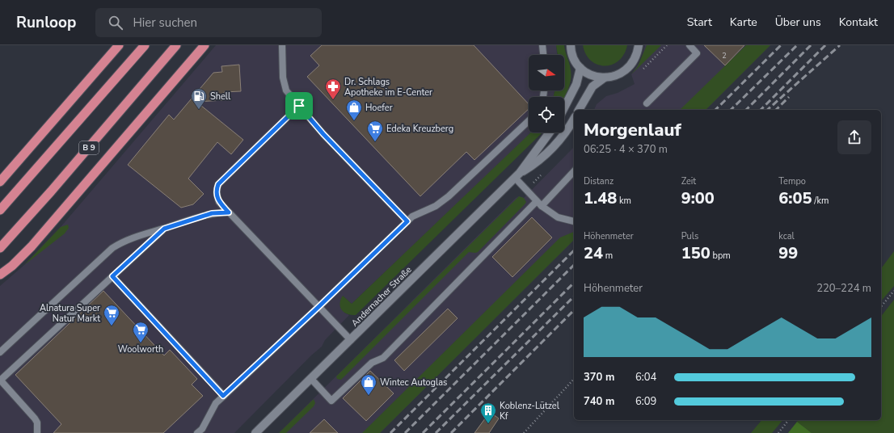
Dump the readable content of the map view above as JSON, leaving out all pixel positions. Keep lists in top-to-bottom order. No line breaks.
{"streets":{"highway":["B 9"],"street":["Andernacher Straße"]},"places":{"pharmacy":["Dr. Schlags Apotheke im E-Center"],"fuel station":["Shell"],"shop":["Hoefer","Wintec Autoglas"],"supermarket":["Edeka Kreuzberg","Alnatura Super Natur Markt","Woolworth"],"building":["Koblenz-Lützel Kf"]},"house_numbers":["2"],"north":"right","page":{"header":"Runloop","search":"Hier suchen","nav":["Start","Karte","Über uns","Kontakt"],"heading":["Morgenlauf","06:25 · 4 × 370 m"],"stats":[["Distanz","1.48 km"],["Zeit","9:00"],["Tempo","6:05 /km"],["Höhenmeter","24 m"],["Puls","150 bpm"],["kcal","99"]],"chart":["Höhenmeter","220–224 m"],"list":[{"name":"370 m","note":"6:04"},{"name":"740 m","note":"6:09"}]}}
